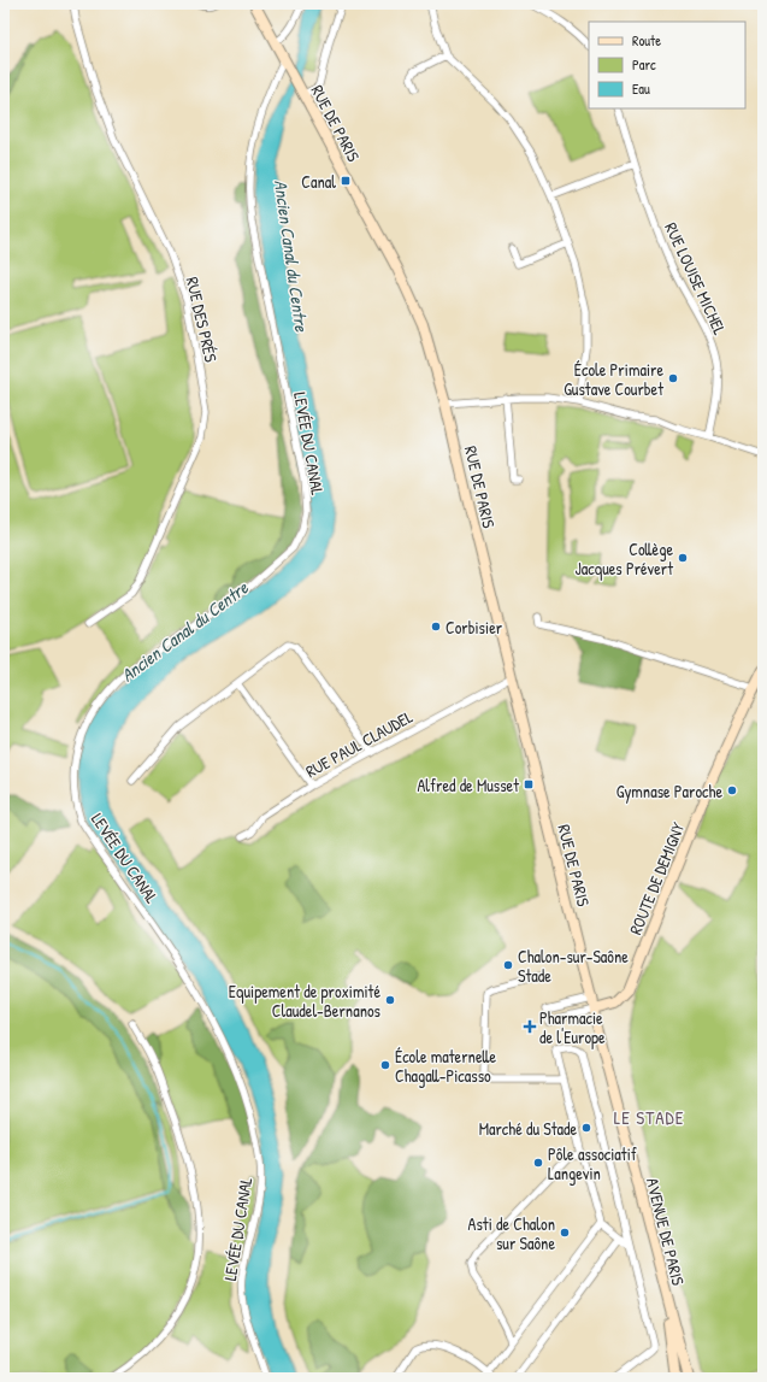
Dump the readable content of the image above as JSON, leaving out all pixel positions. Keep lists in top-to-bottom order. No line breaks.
{"streets":{"main road":["RUE DE PARIS","ROUTE DE DEMIGNY","AVENUE DE PARIS"],"street":["RUE LOUISE MICHEL","RUE DES PRÉS","LEVÉE DU CANAL","RUE PAUL CLAUDEL"]},"crossings":[["RUE DE PARIS","LEVÉE DU CANAL"],["RUE DE PARIS","RUE PAUL CLAUDEL"],["RUE DE PARIS","ROUTE DE DEMIGNY"],["RUE DE PARIS","AVENUE DE PARIS"],["ROUTE DE DEMIGNY","AVENUE DE PARIS"]],"districts":["LE STADE"],"water":["Ancien Canal du Centre"],"places":{"transit":["Canal","Alfred de Musset"],"other":["École Primaire Gustave Courbet","Collège Jacques Prévert","Corbisier","Gymnase Paroche","Chalon-sur-Saône Stade","Equipement de proximité Claudel-Bernanos","École maternelle Chagall-Picasso","Marché du Stade","Pôle associatif Langevin","Asti de Chalon sur Saône"],"health":["Pharmacie de l'Europe"]},"legend":["Route","Parc","Eau"]}
